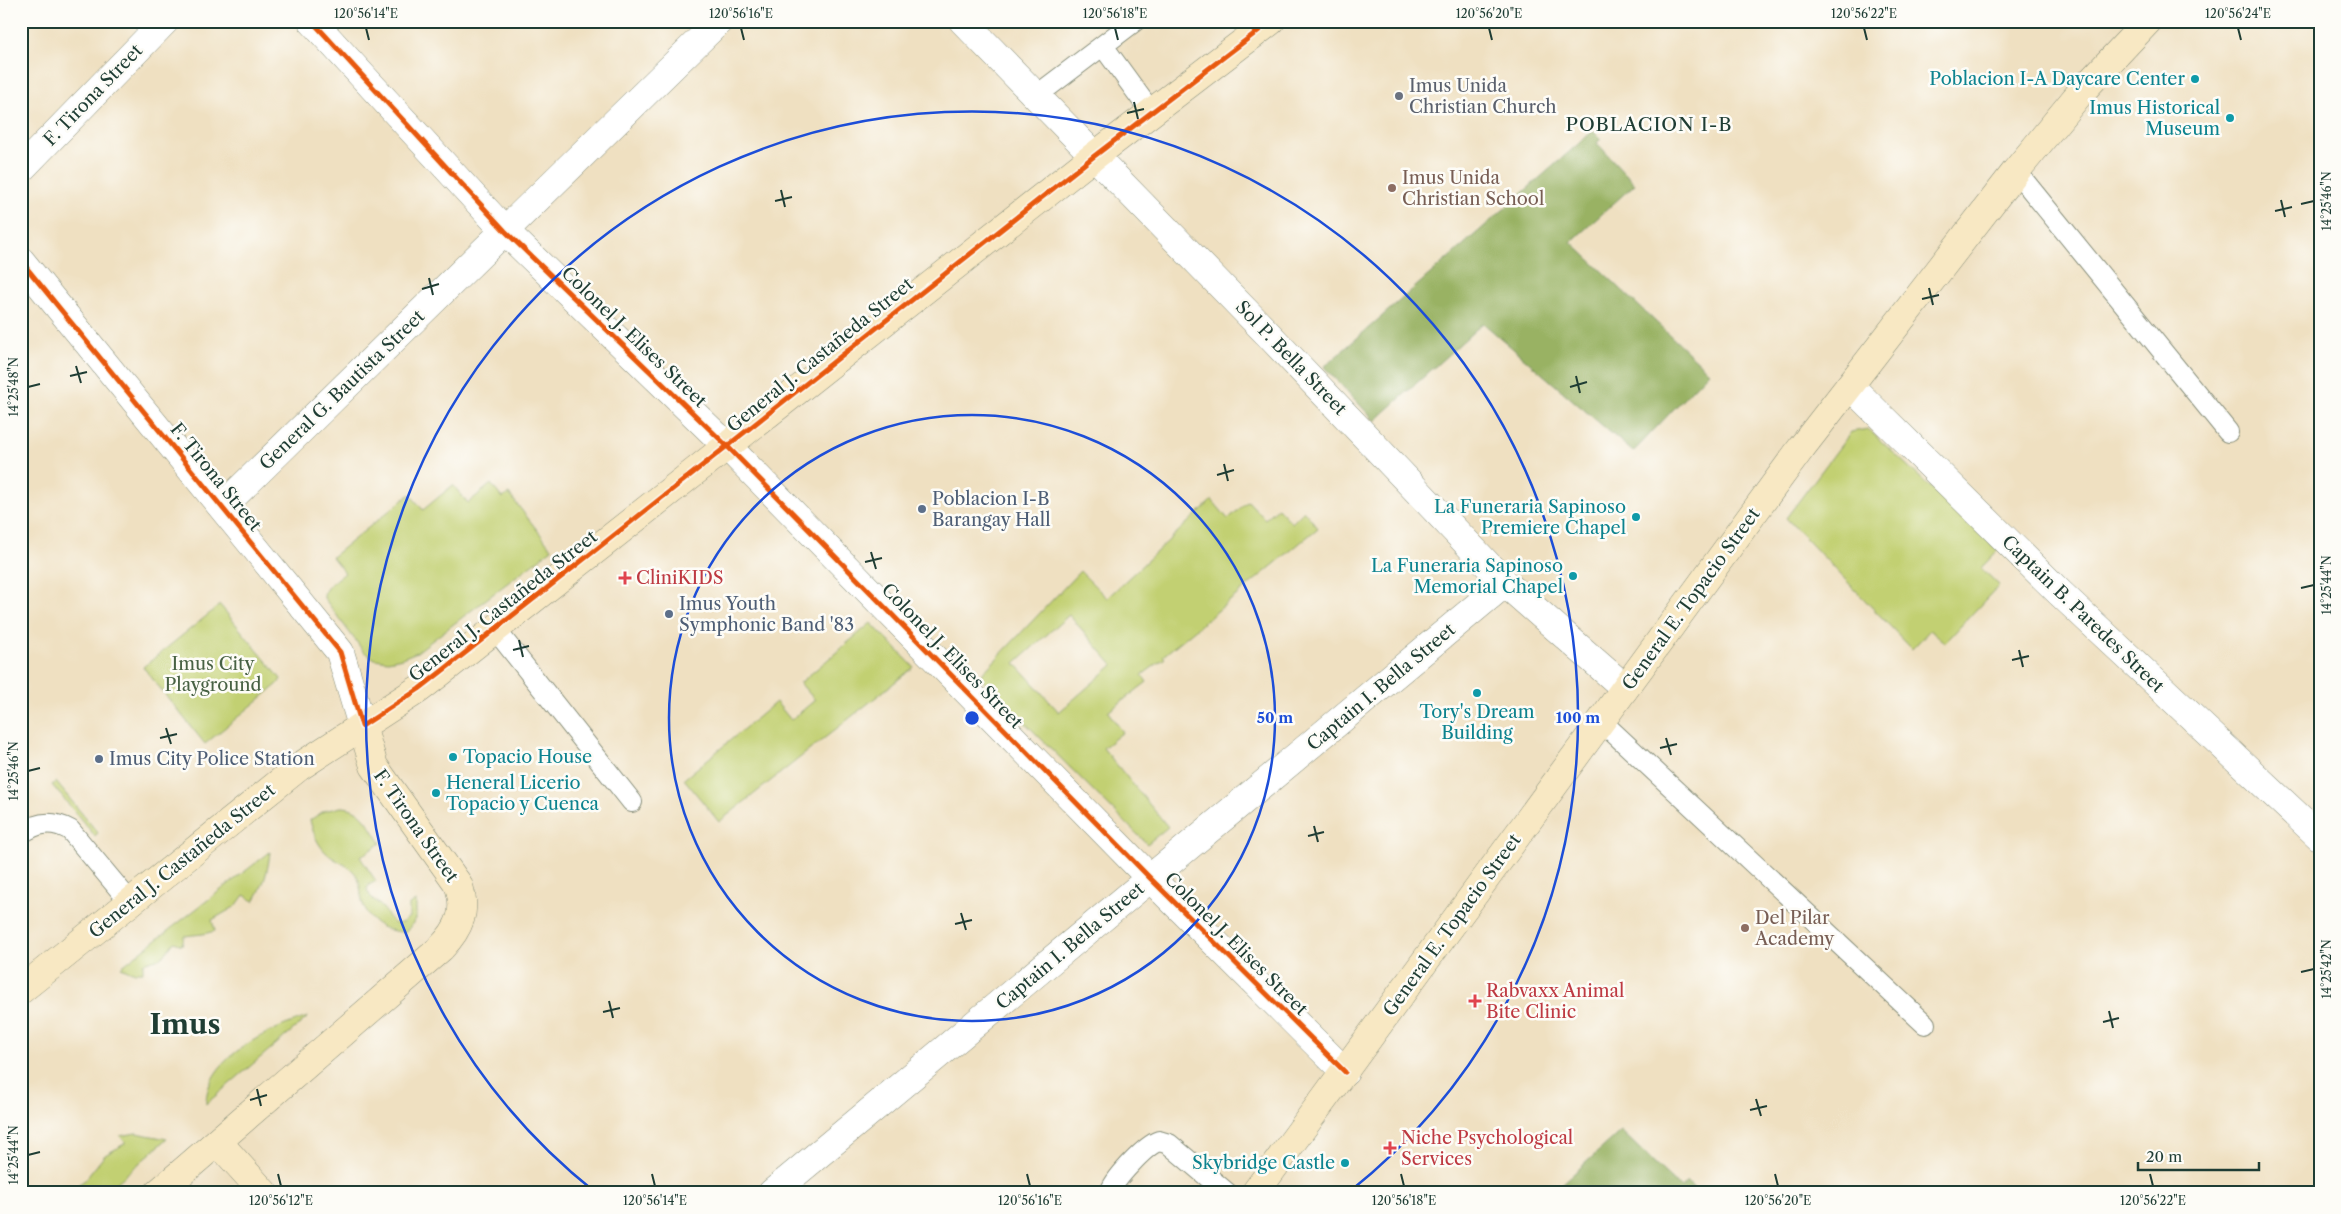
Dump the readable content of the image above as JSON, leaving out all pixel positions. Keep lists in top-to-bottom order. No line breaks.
{"streets":{"main road":["F. Tirona Street","General J. Castañeda Street","General E. Topacio Street"],"street":["Colonel J. Elises Street","Sol P. Bella Street","General G. Bautista Street","Captain B. Paredes Street","Captain I. Bella Street"]},"crossings":[["F. Tirona Street","General J. Castañeda Street"],["F. Tirona Street","General G. Bautista Street"],["Colonel J. Elises Street","General J. Castañeda Street"],["Colonel J. Elises Street","General G. Bautista Street"],["Colonel J. Elises Street","General E. Topacio Street"],["Colonel J. Elises Street","Captain I. Bella Street"],["General J. Castañeda Street","Sol P. Bella Street"],["Sol P. Bella Street","General E. Topacio Street"],["Sol P. Bella Street","Captain I. Bella Street"],["General E. Topacio Street","Captain B. Paredes Street"]],"districts":["POBLACION I-B","Imus"],"parks":["Imus City Playground"],"places":{"other":["Poblacion I-A Daycare Center","Imus Unida Christian Church","Imus Historical Museum","Imus Unida Christian School","Poblacion I-B Barangay Hall","La Funeraria Sapinoso Premiere Chapel","La Funeraria Sapinoso Memorial Chapel","Imus Youth Symphonic Band '83","Tory's Dream Building","Topacio House","Imus City Police Station","Heneral Licerio Topacio y Cuenca","Del Pilar Academy","Skybridge Castle"],"health":["CliniKIDS","Rabvaxx Animal Bite Clinic","Niche Psychological Services"]},"scale_bar":"20 m","coordinates":["120°56'14\"E","120°56'16\"E","120°56'18\"E","120°56'20\"E","120°56'22\"E","120°56'24\"E","14°25'46\"N","14°25'48\"N","14°25'44\"N","14°25'42\"N","120°56'12\"E"],"rings":["50 m","100 m"]}
